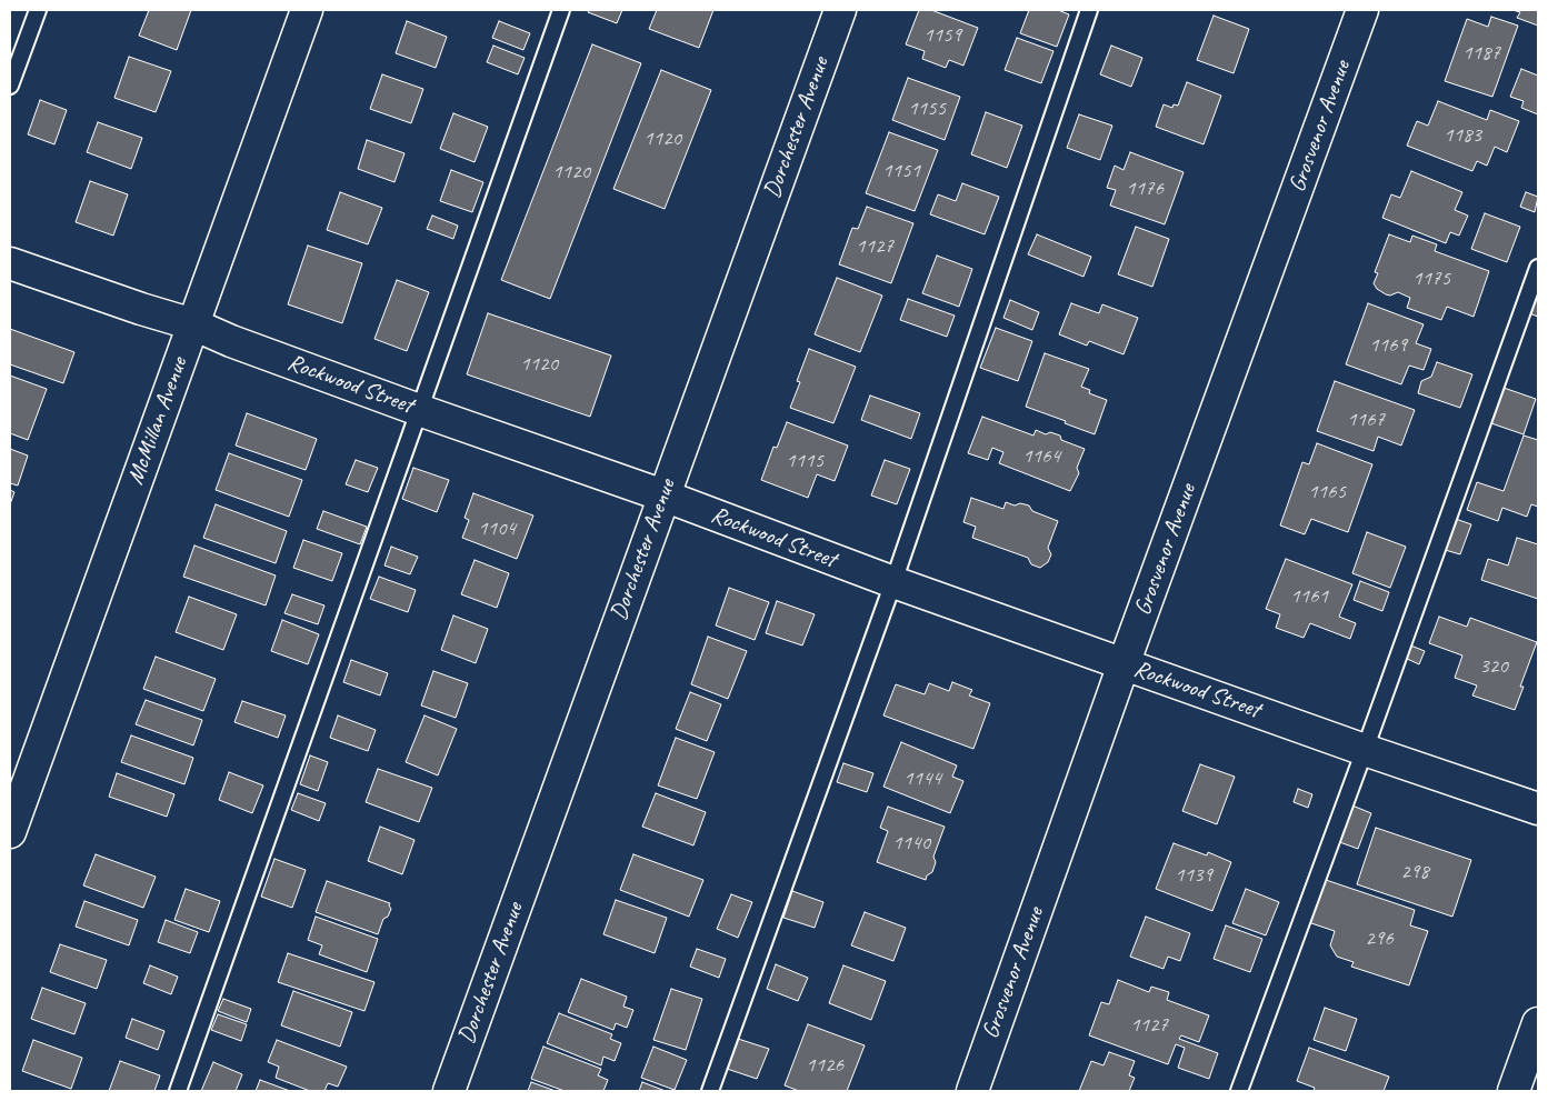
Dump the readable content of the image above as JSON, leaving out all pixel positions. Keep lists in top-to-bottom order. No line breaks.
{"streets":{"street":["Grosvenor Avenue","Dorchester Avenue","Rockwood Street","McMillan Avenue"]},"crossings":[["Grosvenor Avenue","Rockwood Street"],["Dorchester Avenue","Rockwood Street"],["Rockwood Street","McMillan Avenue"]],"house_numbers":["1159","1187","1155","1183","1120","1151","1120","1176","1127","1175","1169","1120","1167","1164","1115","1165","1104","1161","320","1144","1140","298","1139","296","1127","1126"]}
